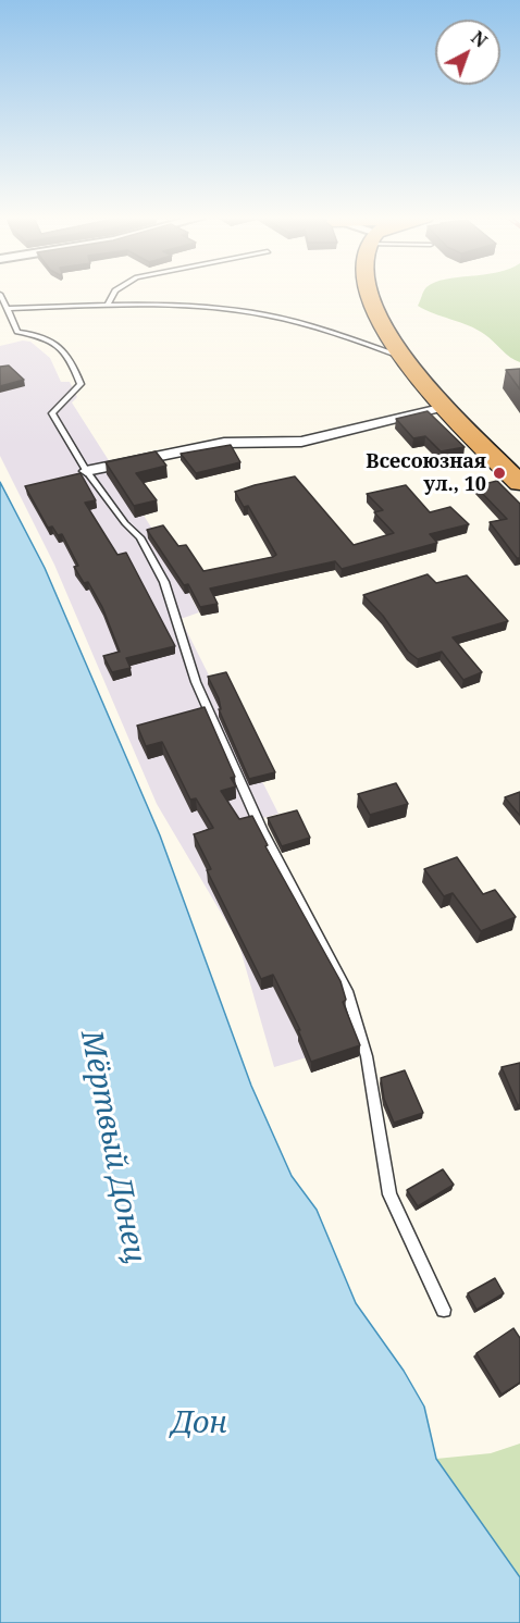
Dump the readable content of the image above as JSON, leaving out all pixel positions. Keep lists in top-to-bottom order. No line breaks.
{"water":["Мёртвый Донец","Дон"],"places":["Всесоюзная ул., 10"],"north":"top right"}
